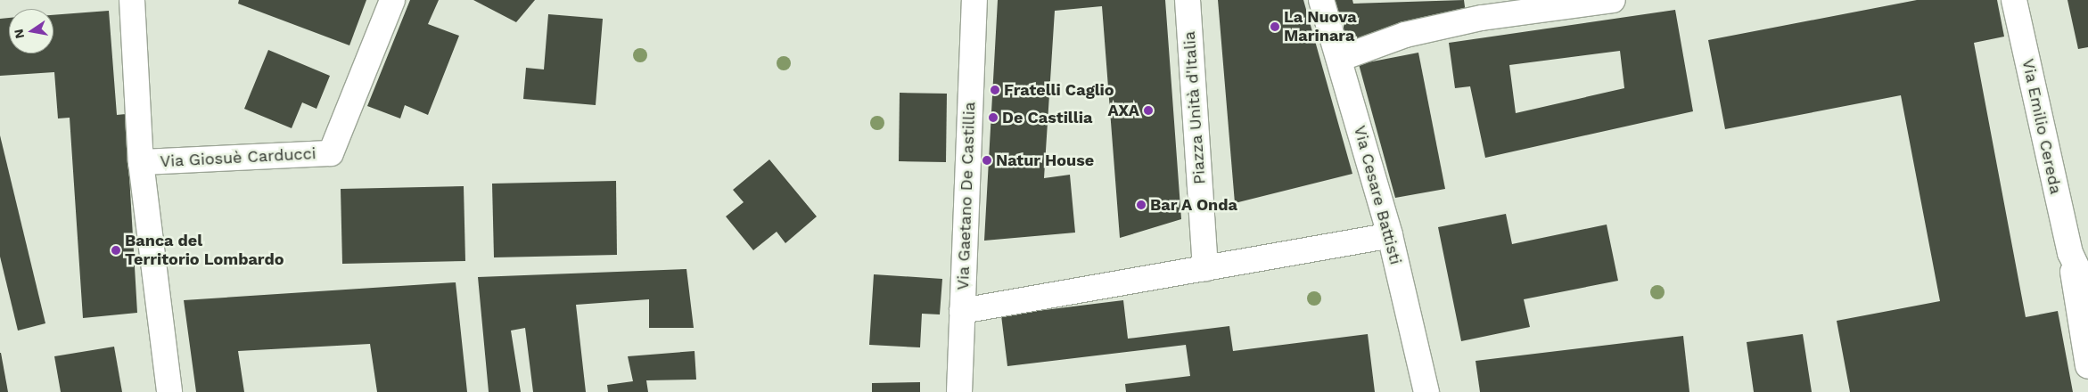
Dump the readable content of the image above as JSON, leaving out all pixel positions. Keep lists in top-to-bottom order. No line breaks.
{"streets":{"street":["Piazza Unità d'Italia","Via Emilio Cereda","Via Giosuè Carducci","Via Cesare Battisti","Via Gaetano De Castillia"]},"places":["La Nuova Marinara","Fratelli Caglio","AXA","De Castillia","Natur House","Bar A Onda","Banca del Territorio Lombardo"],"north":"left"}
